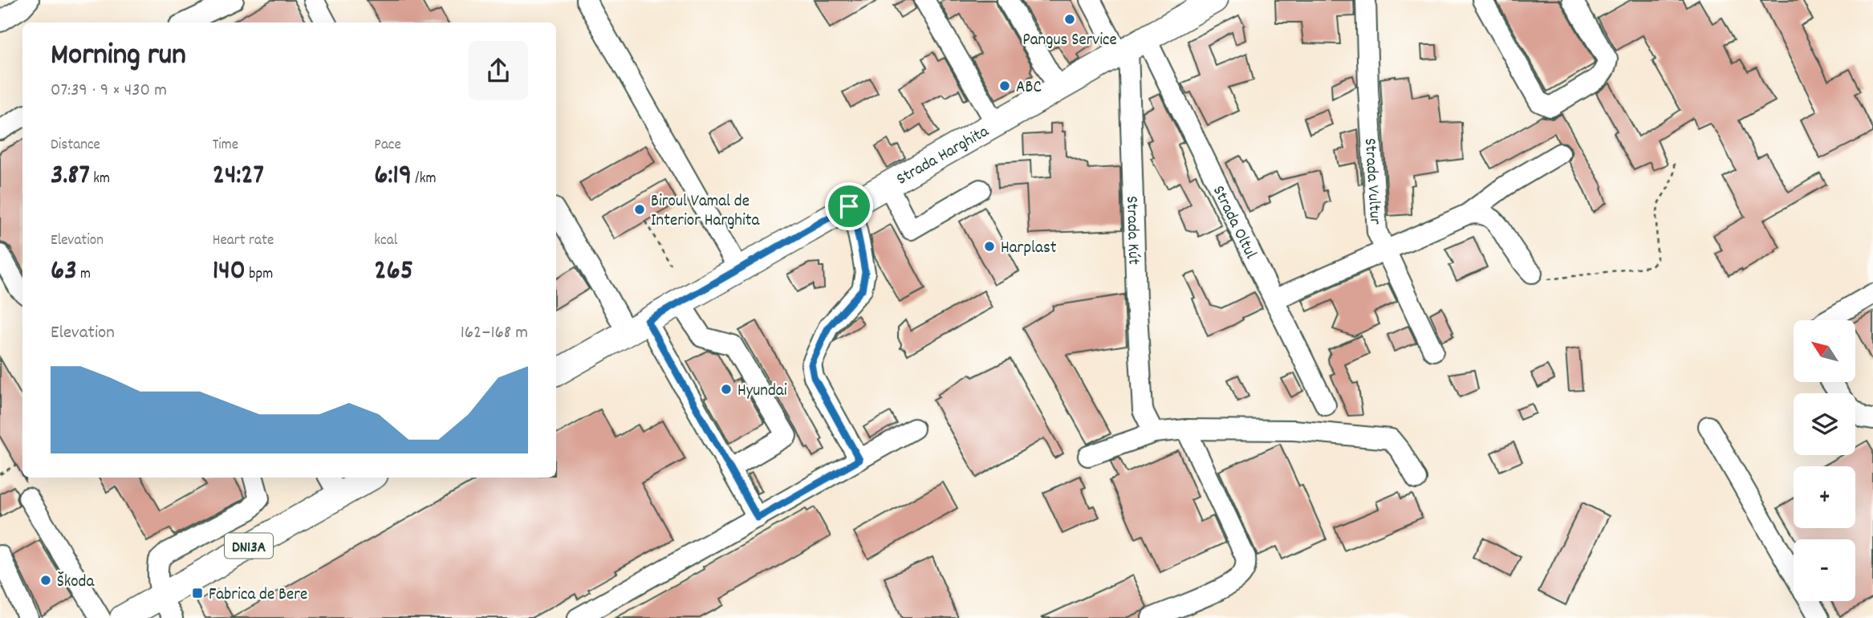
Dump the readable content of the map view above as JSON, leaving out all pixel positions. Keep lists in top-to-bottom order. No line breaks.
{"streets":{"main road":["Strada Harghita","DN13A"],"street":["Strada Vultur","Strada Oltul","Strada Kút"]},"crossings":[["Strada Harghita","Strada Oltul"],["Strada Harghita","Strada Kút"],["Strada Oltul","Strada Kút"]],"places":{"other":["Pangus Service","ABC","Biroul Vamal de Interior Harghita","Harplast","Hyundai","Škoda"],"transit":["Fabrica de Bere"]},"north":"top left","page":{"heading":["Morning run","07:39 · 9 × 430 m"],"stats":[["Distance","3.87 km"],["Time","24:27"],["Pace","6:19 /km"],["Elevation","63 m"],["Heart rate","140 bpm"],["kcal","265"]],"chart":["Elevation","162–168 m"],"map_buttons":["+","−"]}}
